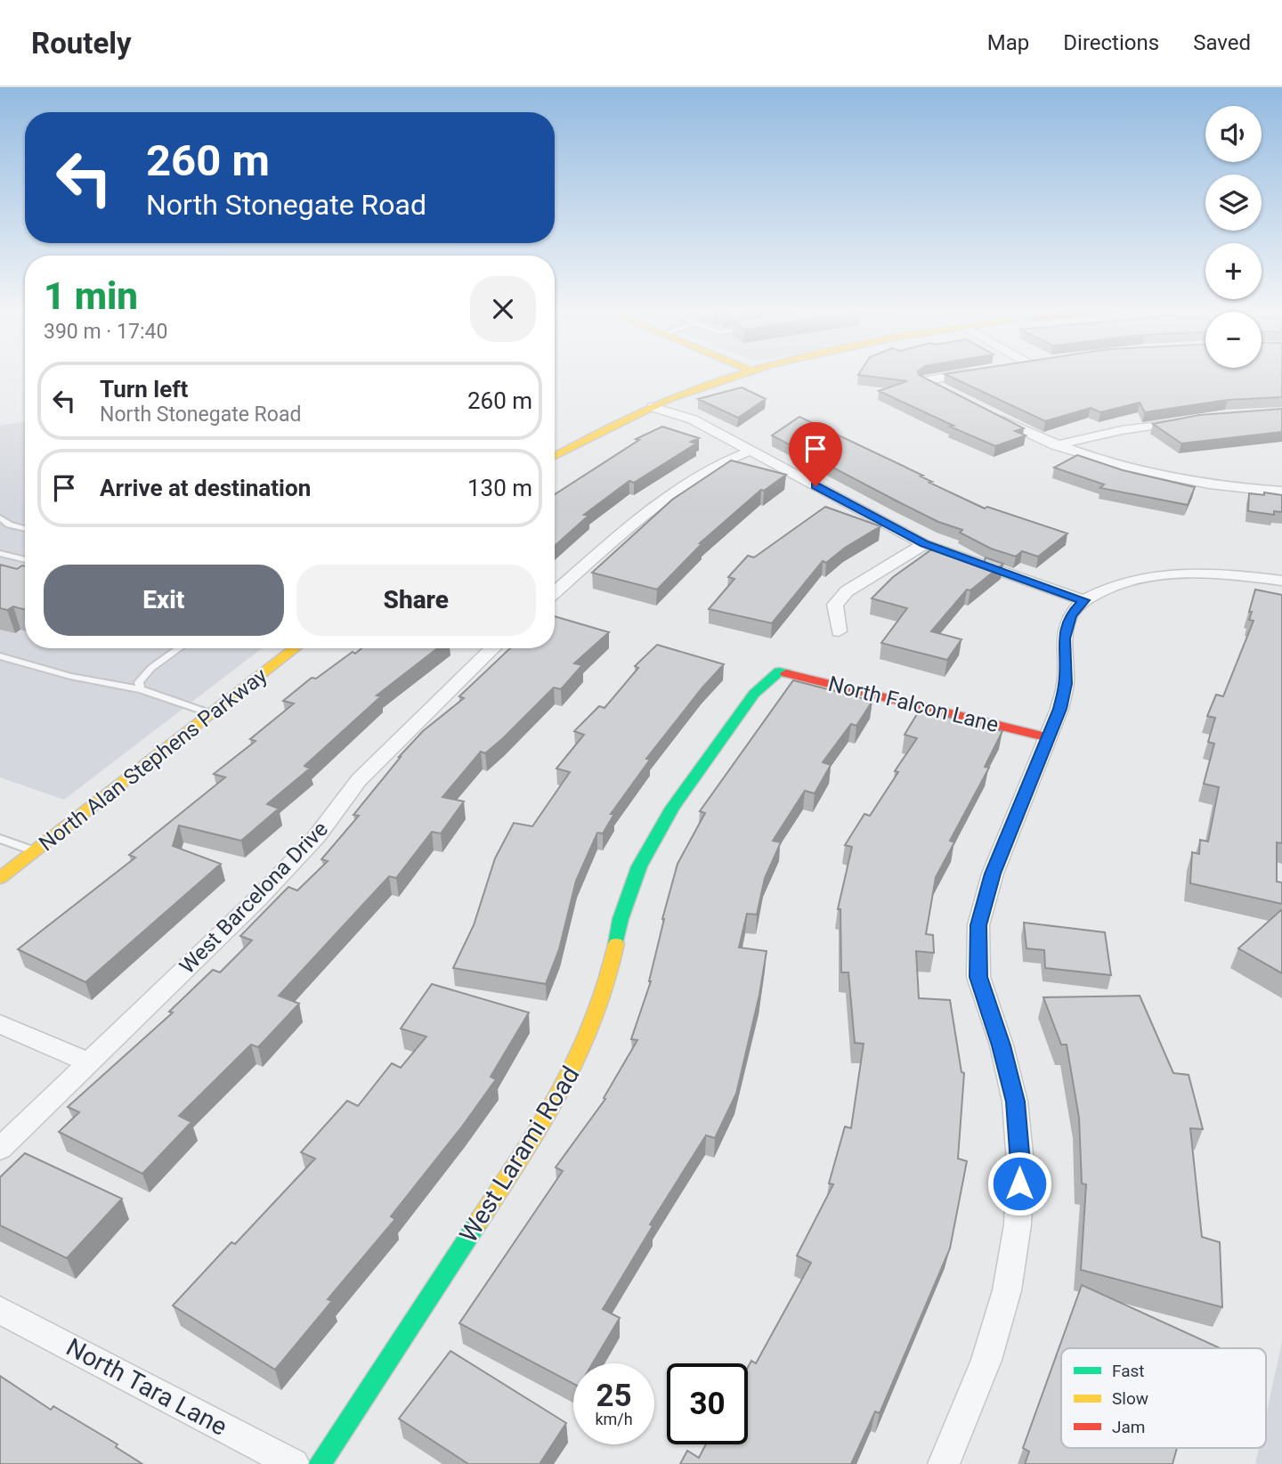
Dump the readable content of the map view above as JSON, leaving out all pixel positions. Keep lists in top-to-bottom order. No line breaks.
{"streets":{"street":["North Falcon Lane","North Alan Stephens Parkway","West Barcelona Drive","West Larami Road","North Tara Lane"]},"crossings":[["North Falcon Lane","West Larami Road"]],"legend":["Fast","Slow","Jam"],"page":{"header":"Routely","nav":["Map","Directions","Saved"],"map_buttons":["+","−"],"turn":["260 m","North Stonegate Road"],"heading":["1 min","390 m · 17:40"],"list":[{"name":"Turn left","note":"North Stonegate Road","value":"260 m"},{"name":"Arrive at destination","value":"130 m"}],"buttons":["Exit","Share"],"speed":"25 km/h","limit":"30"}}
